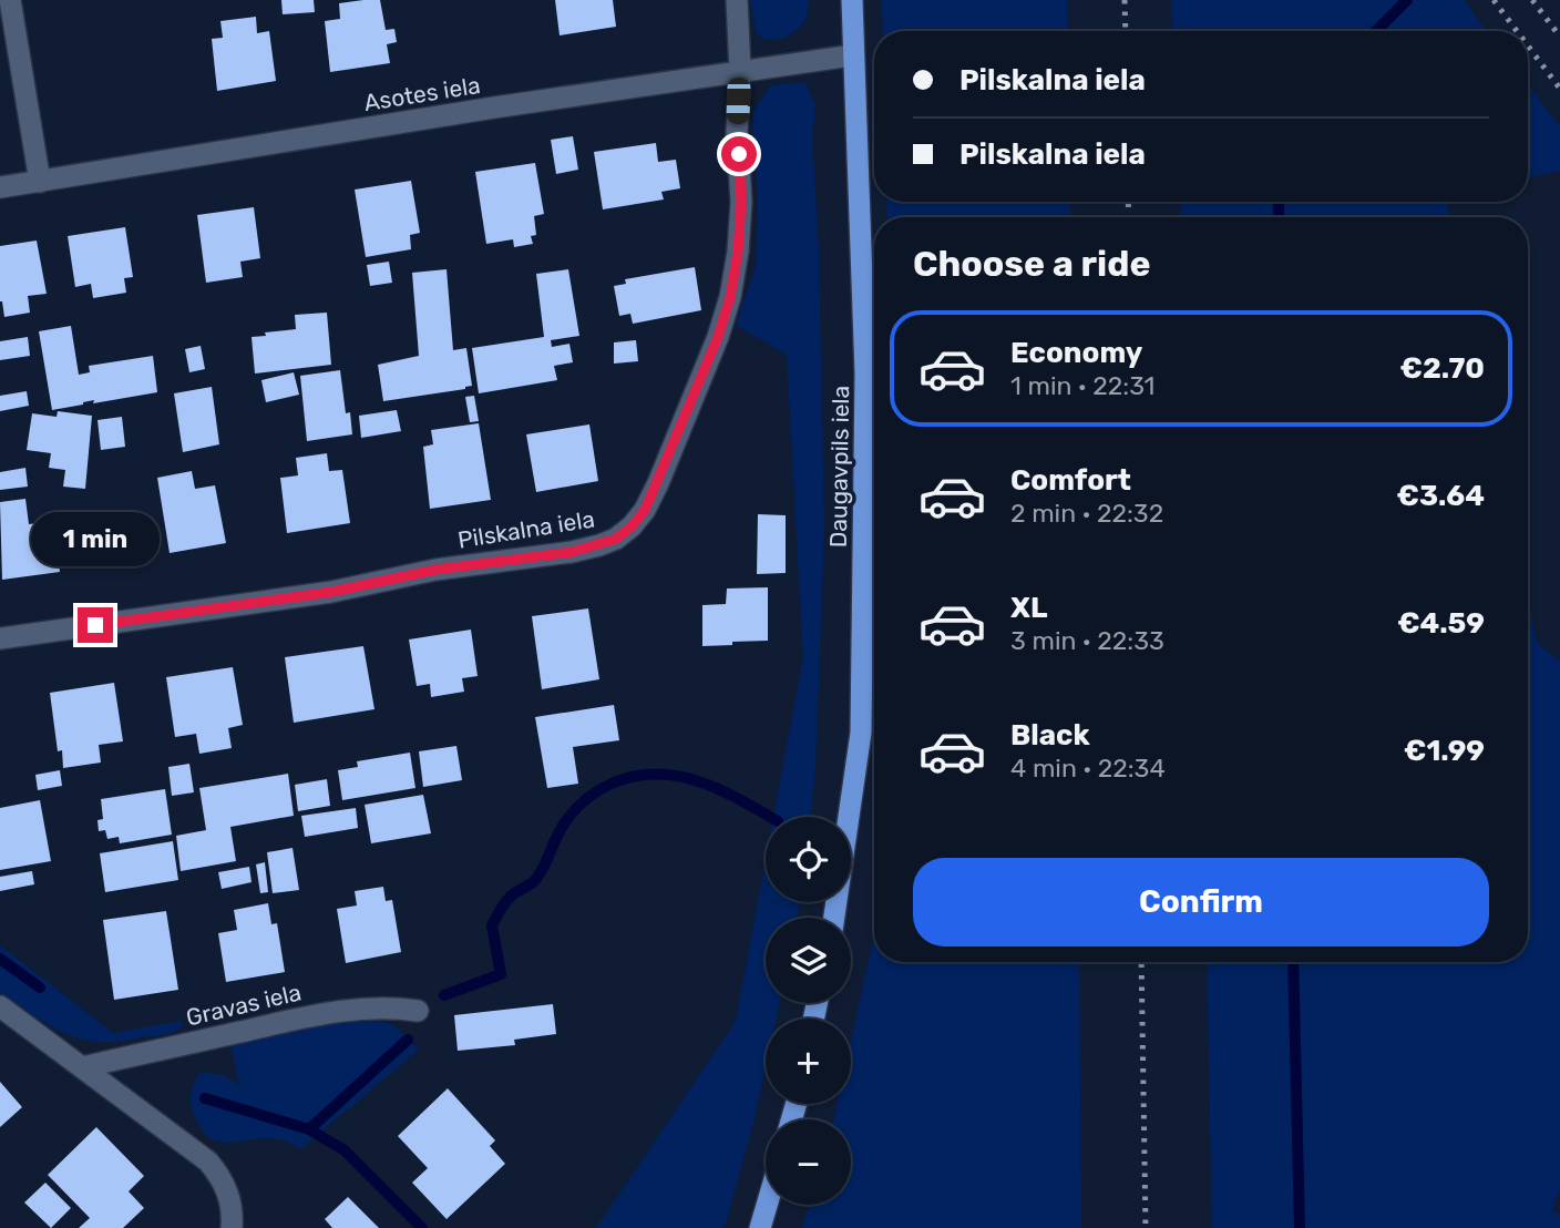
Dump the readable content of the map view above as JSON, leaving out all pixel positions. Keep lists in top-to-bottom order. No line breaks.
{"streets":{"highway":["Daugavpils iela"],"street":["Asotes iela","Pilskalna iela","Gravas iela"]},"crossings":[["Asotes iela","Daugavpils iela"],["Asotes iela","Pilskalna iela"]],"page":{"banner":["Pilskalna iela","Pilskalna iela"],"heading":"Choose a ride","list":[{"name":"Economy","note":"1 min · 22:31","value":"€2.70"},{"name":"Comfort","note":"2 min · 22:32","value":"€3.64"},{"name":"XL","note":"3 min · 22:33","value":"€4.59"},{"name":"Black","note":"4 min · 22:34","value":"€1.99"}],"bubble":"1 min","map_buttons":["+","−"],"buttons":"Confirm"}}
